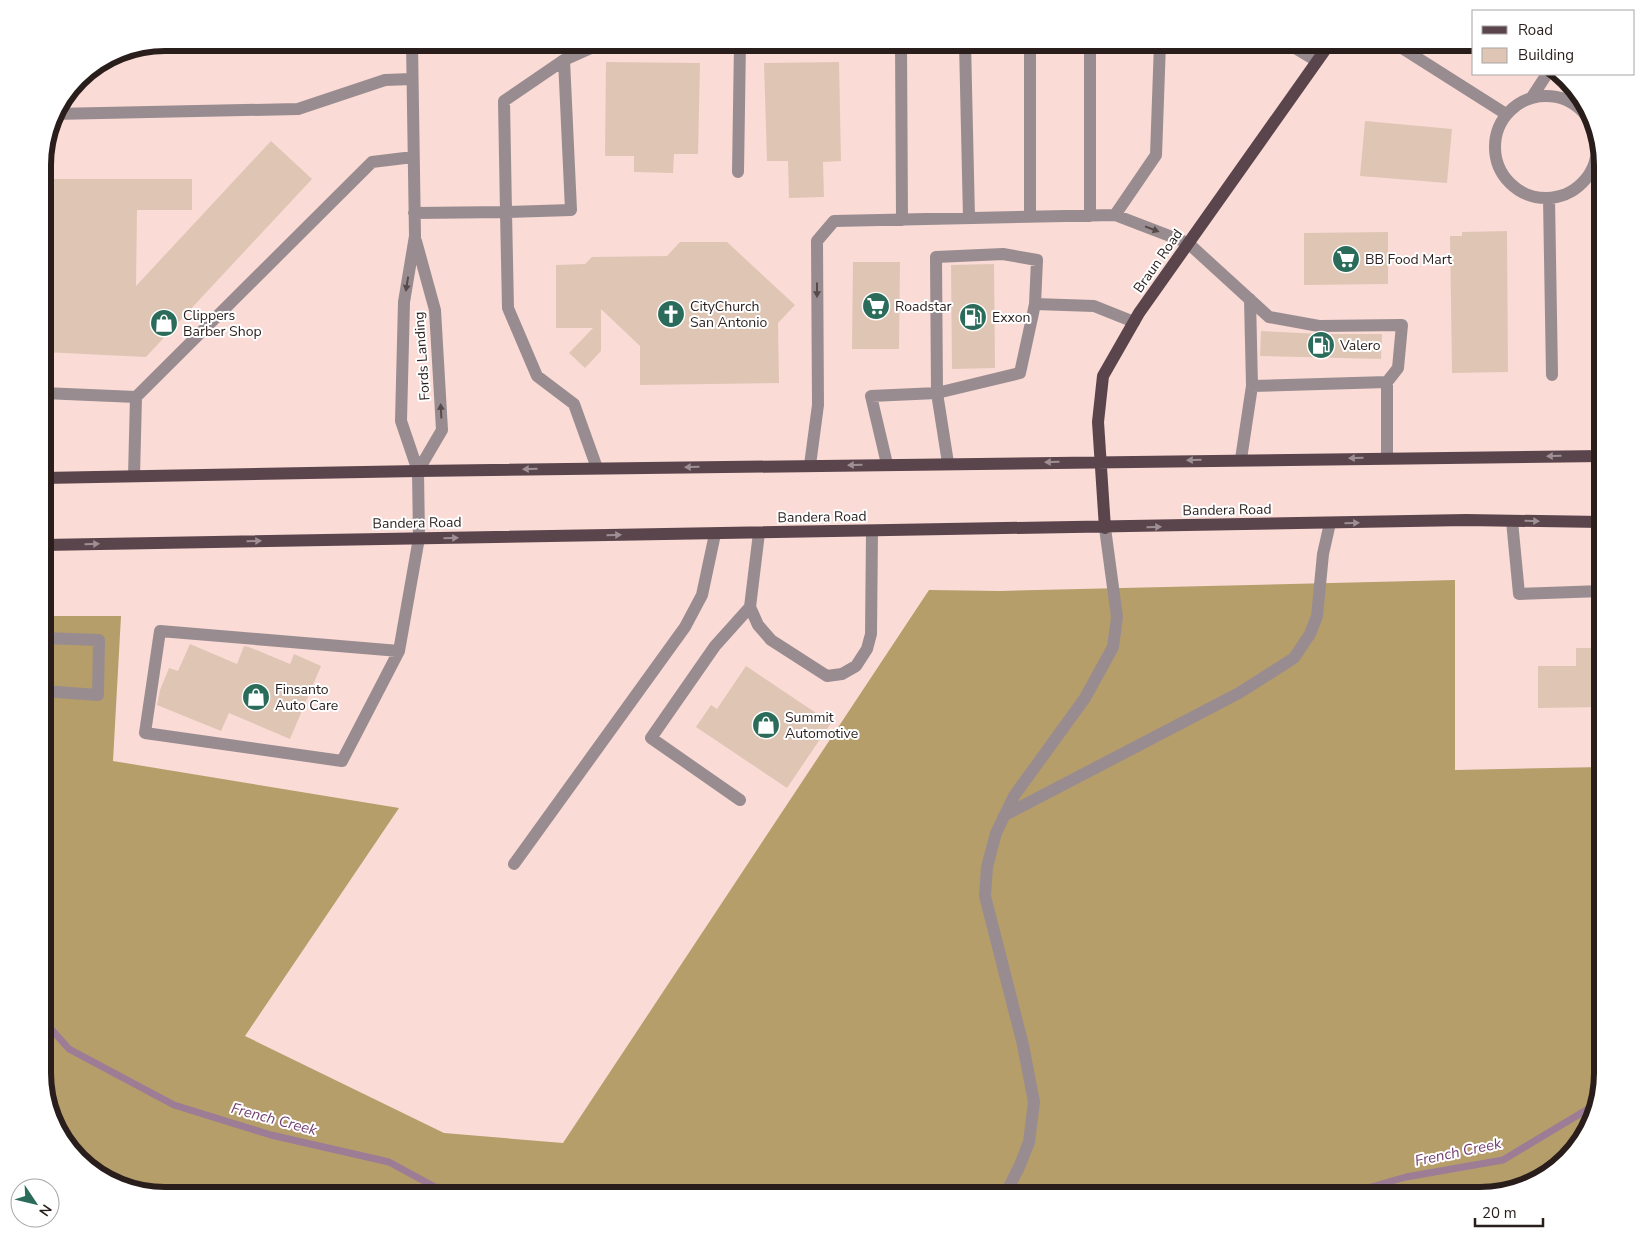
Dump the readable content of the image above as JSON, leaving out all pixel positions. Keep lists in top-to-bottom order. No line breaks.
{"streets":{"main road":["Braun Road","Bandera Road"],"street":["Fords Landing"]},"crossings":[["Braun Road","Bandera Road"],["Fords Landing","Bandera Road"]],"water":["French Creek"],"places":{"supermarket":["BB Food Mart","Roadstar"],"church":["CityChurch San Antonio"],"fuel station":["Exxon","Valero"],"shop":["Clippers Barber Shop","Finsanto Auto Care","Summit Automotive"]},"legend":["Road","Building"],"scale_bar":"20 m","north":"bottom right"}
